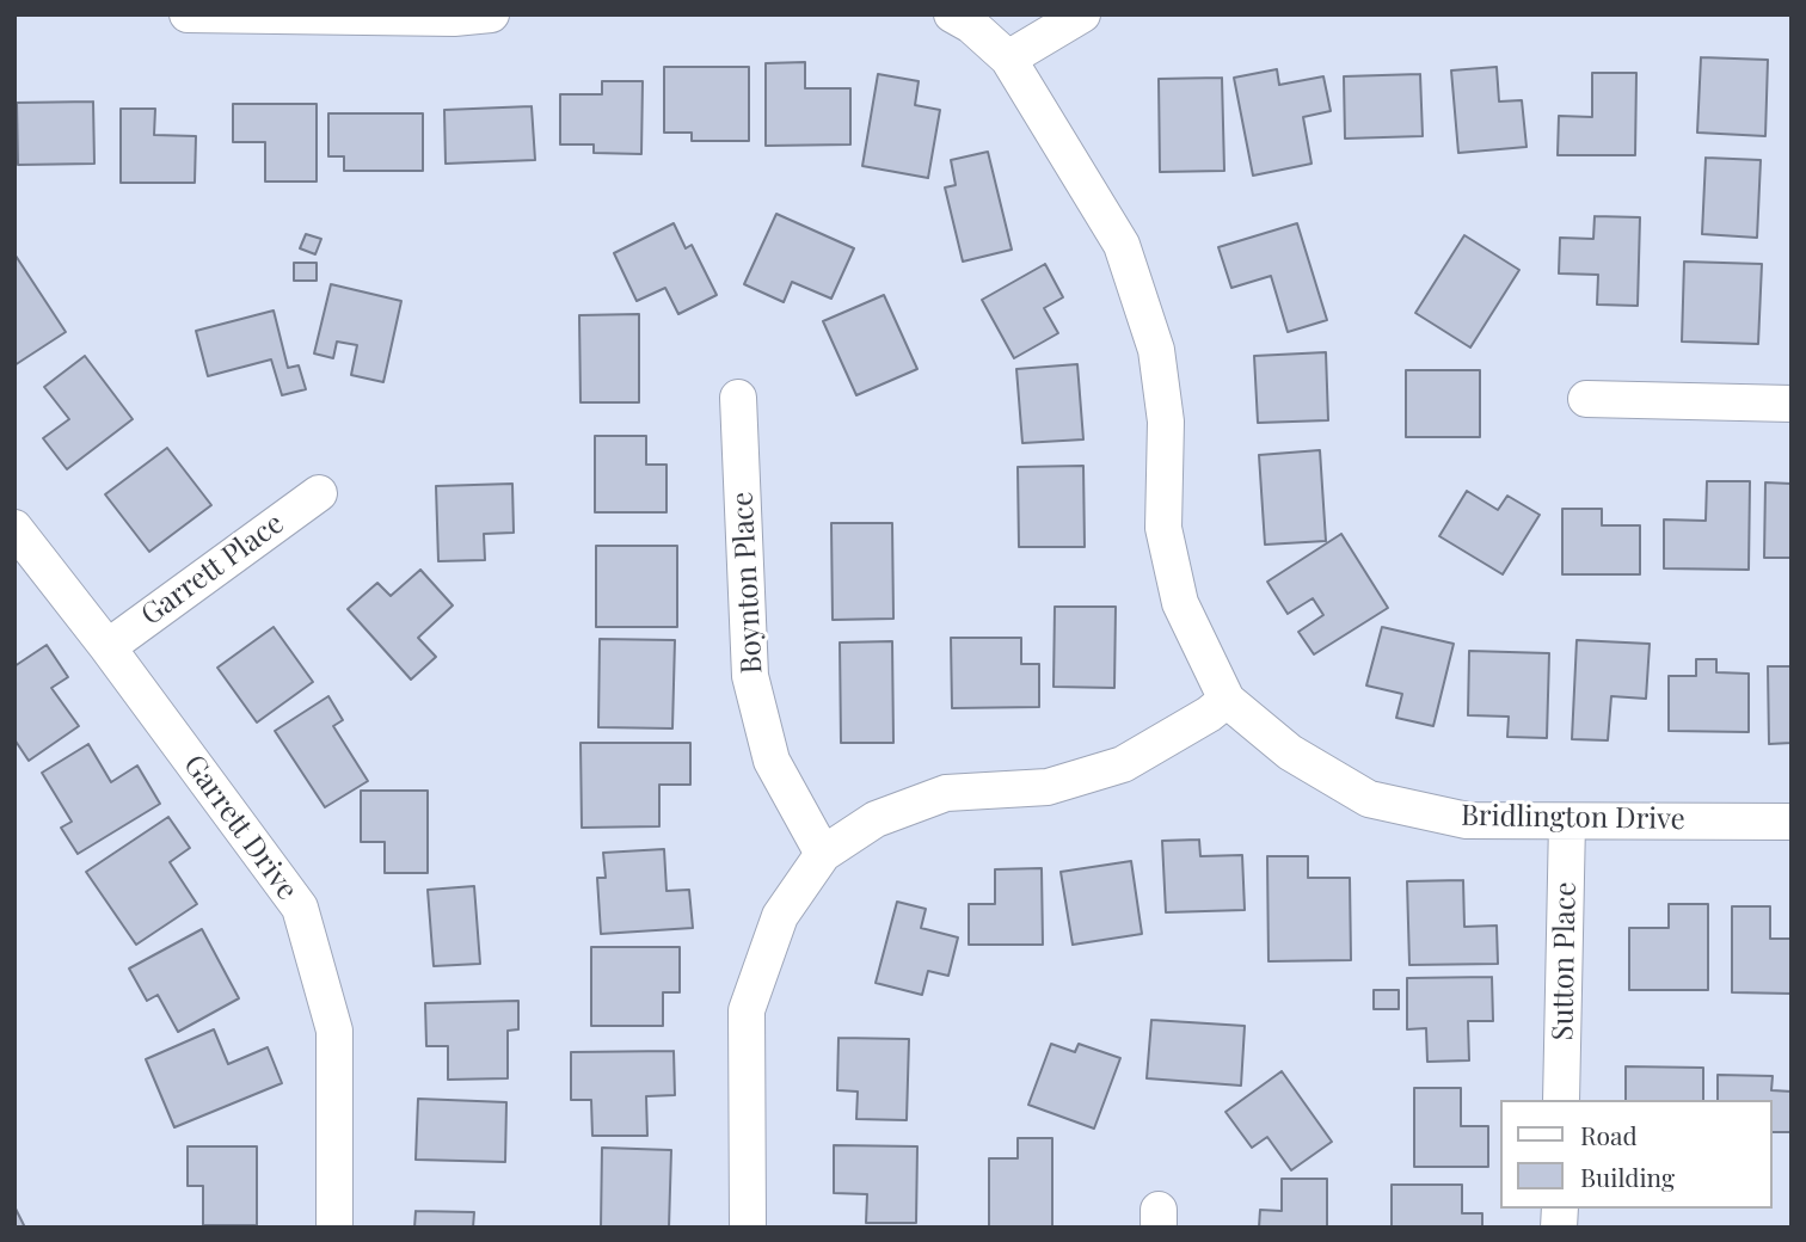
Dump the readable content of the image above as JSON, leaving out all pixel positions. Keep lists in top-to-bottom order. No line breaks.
{"streets":{"street":["Garrett Place","Boynton Place","Bridlington Drive","Garrett Drive","Sutton Place"]},"crossings":[["Garrett Place","Garrett Drive"],["Bridlington Drive","Sutton Place"]],"legend":["Road","Building"]}
